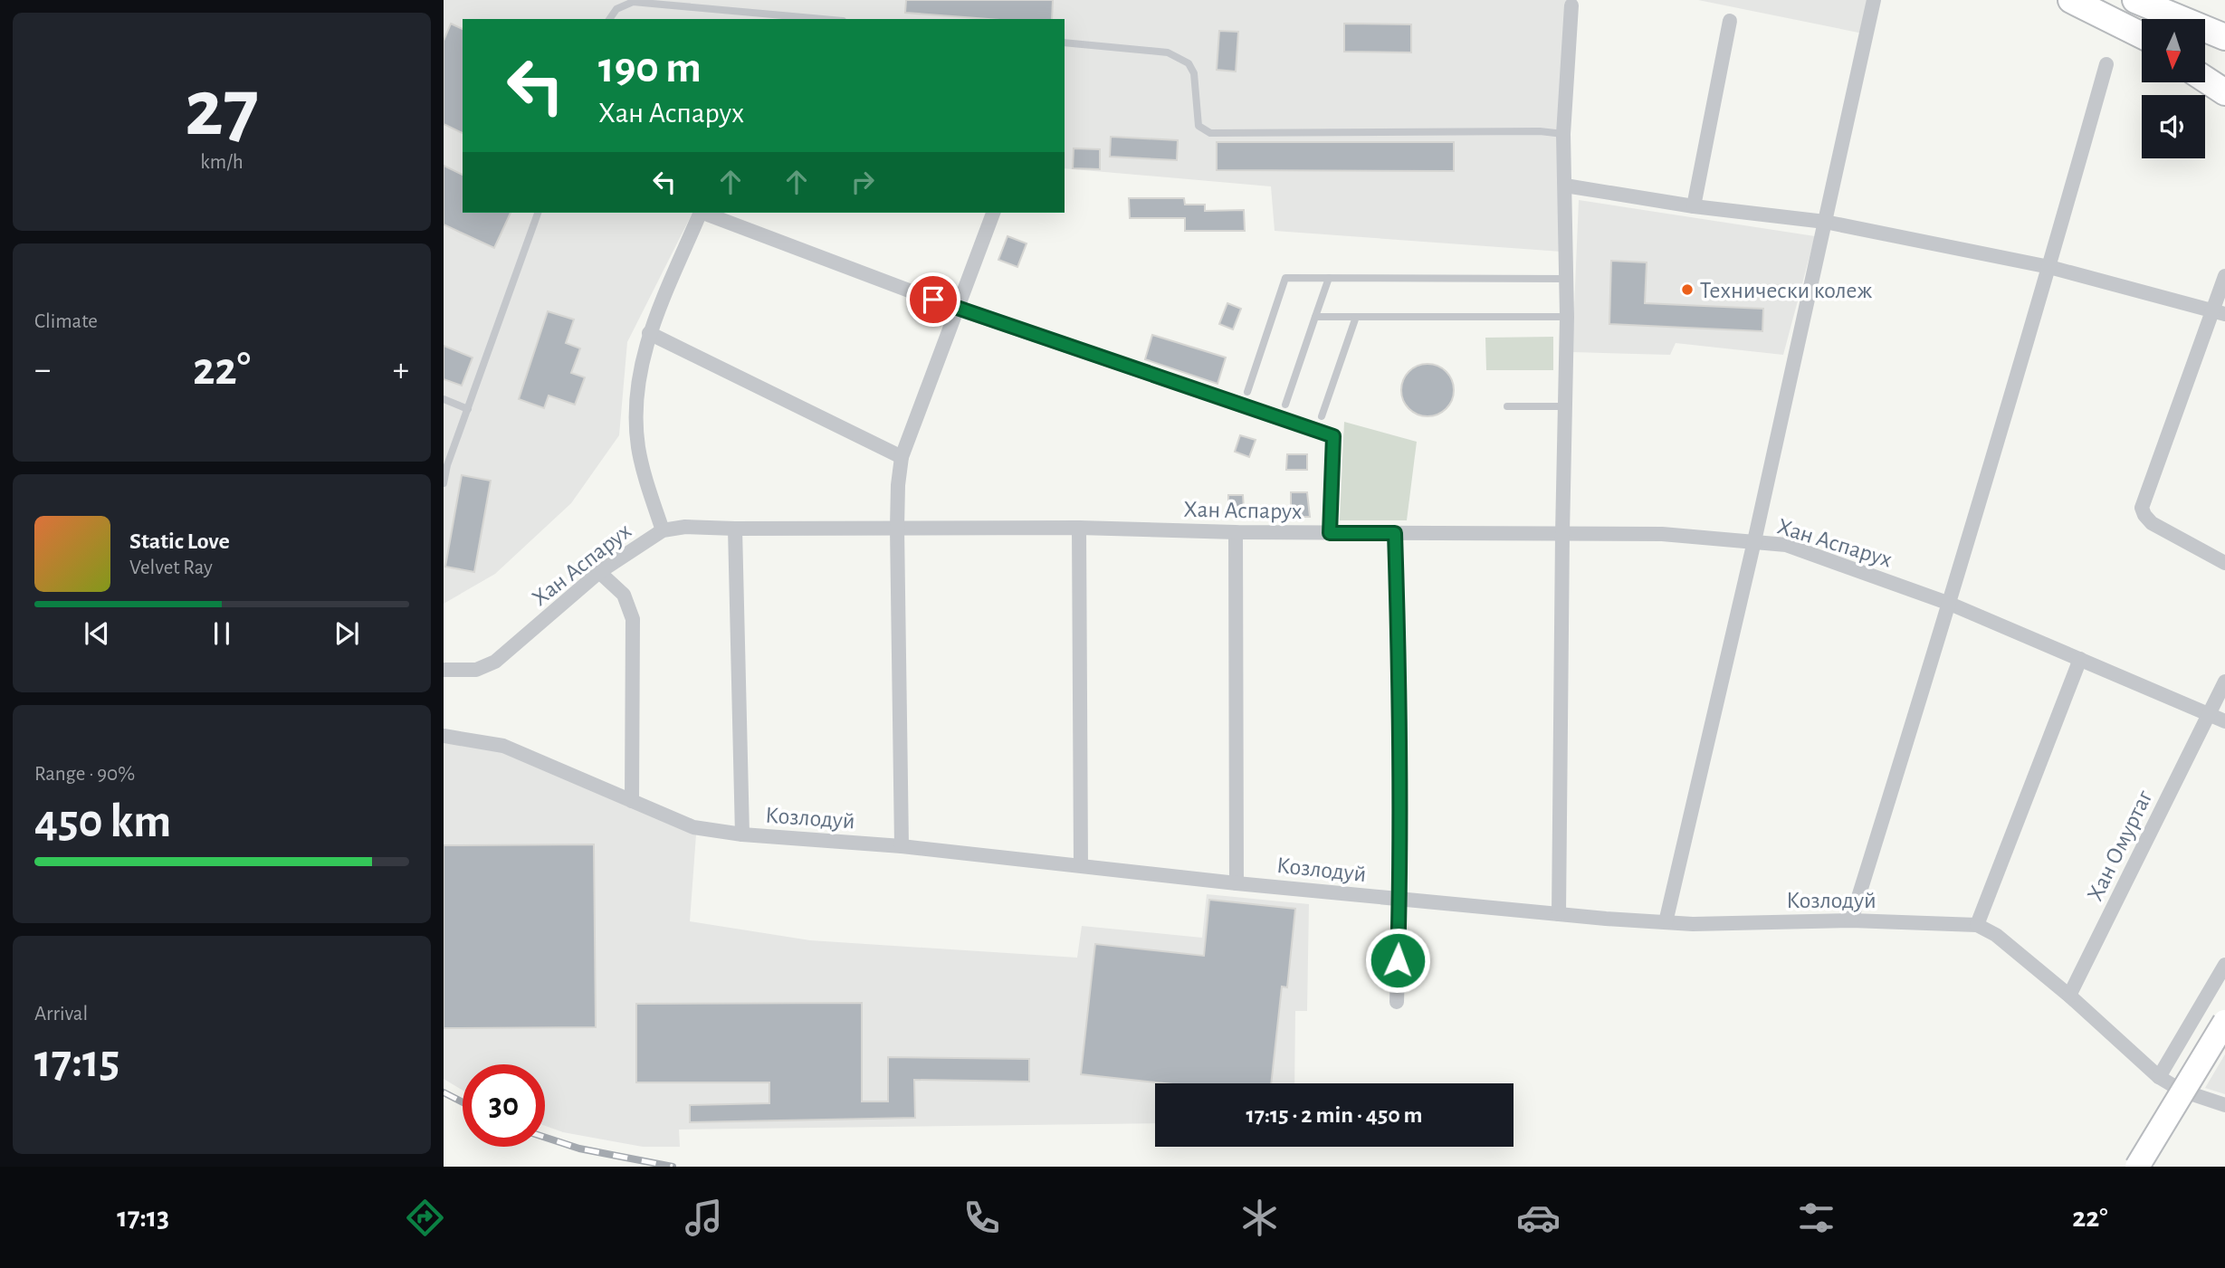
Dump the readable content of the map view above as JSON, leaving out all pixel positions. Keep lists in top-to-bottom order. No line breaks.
{"streets":{"street":["Хан Аспарух","Козлодуй","Хан Омуртаг"]},"crossings":[["Хан Аспарух","Хан Омуртаг"],["Козлодуй","Хан Омуртаг"]],"places":["Технически колеж"],"north":"bottom","page":{"tile":[["27","km/h"],"Climate",["Range · 90%","450 km"],["Arrival","17:15"]],"turn":["190 m","Хан Аспарух"],"heat":["−","22°","+"],"song":["Static Love","Velvet Ray"],"limit":"30","trip":"17:15 · 2 min · 450 m","tabs":["17:13","22°"]}}
